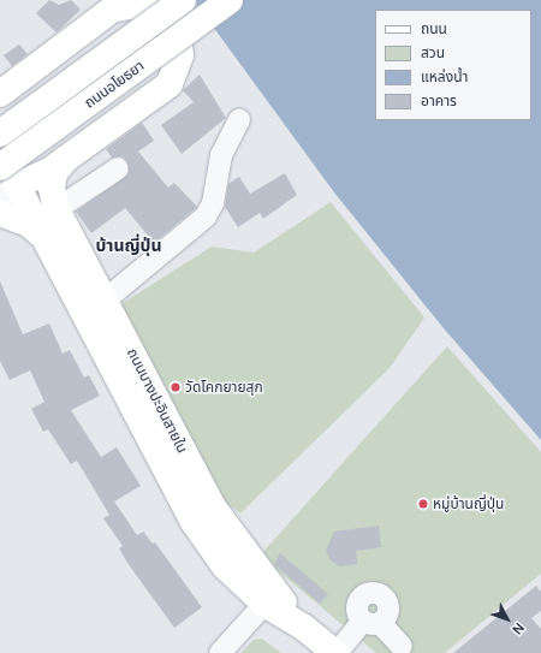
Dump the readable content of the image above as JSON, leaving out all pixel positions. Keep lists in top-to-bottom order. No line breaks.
{"streets":{"main road":["ถนนอโยธยา","ถนนบางปะอินสายใน"]},"crossings":[["ถนนอโยธยา","ถนนบางปะอินสายใน"]],"districts":["บ้านญี่ปุ่น"],"places":["วัดโคกยายสุก","หมู่บ้านญี่ปุ่น"],"legend":["ถนน","สวน","แหล่งน้ำ","อาคาร"],"north":"bottom right"}
